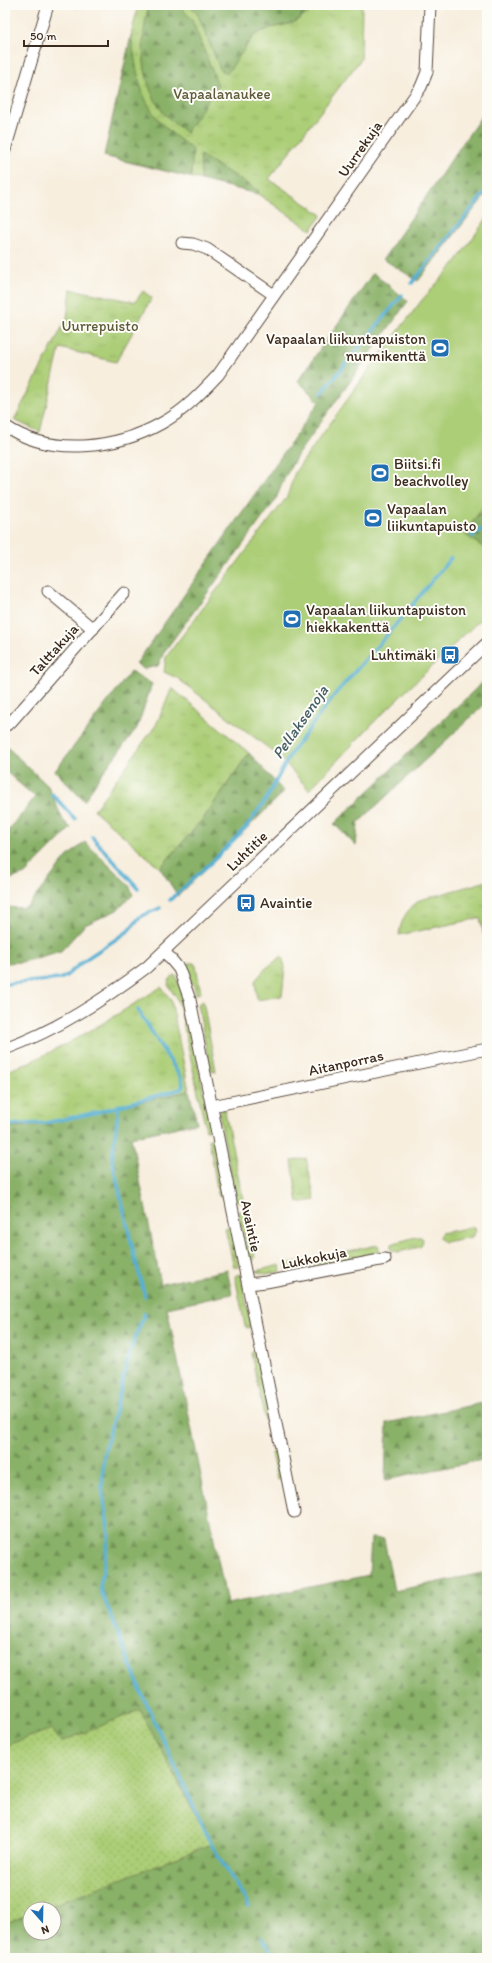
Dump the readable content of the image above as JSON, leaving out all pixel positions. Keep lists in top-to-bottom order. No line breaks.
{"streets":{"street":["Uurrekuja","Talttakuja","Luhtitie","Aitanporras","Avaintie","Lukkokuja"]},"crossings":[["Luhtitie","Avaintie"],["Aitanporras","Avaintie"],["Avaintie","Lukkokuja"]],"water":["Pellaksenoja"],"parks":["Vapaalanaukee","Uurrepuisto"],"places":{"sports":["Vapaalan liikuntapuiston nurmikenttä","Biitsi.fi beachvolley","Vapaalan liikuntapuisto","Vapaalan liikuntapuiston hiekkakenttä"],"bus stop":["Luhtimäki","Avaintie"]},"scale_bar":"50 m","north":"bottom"}
